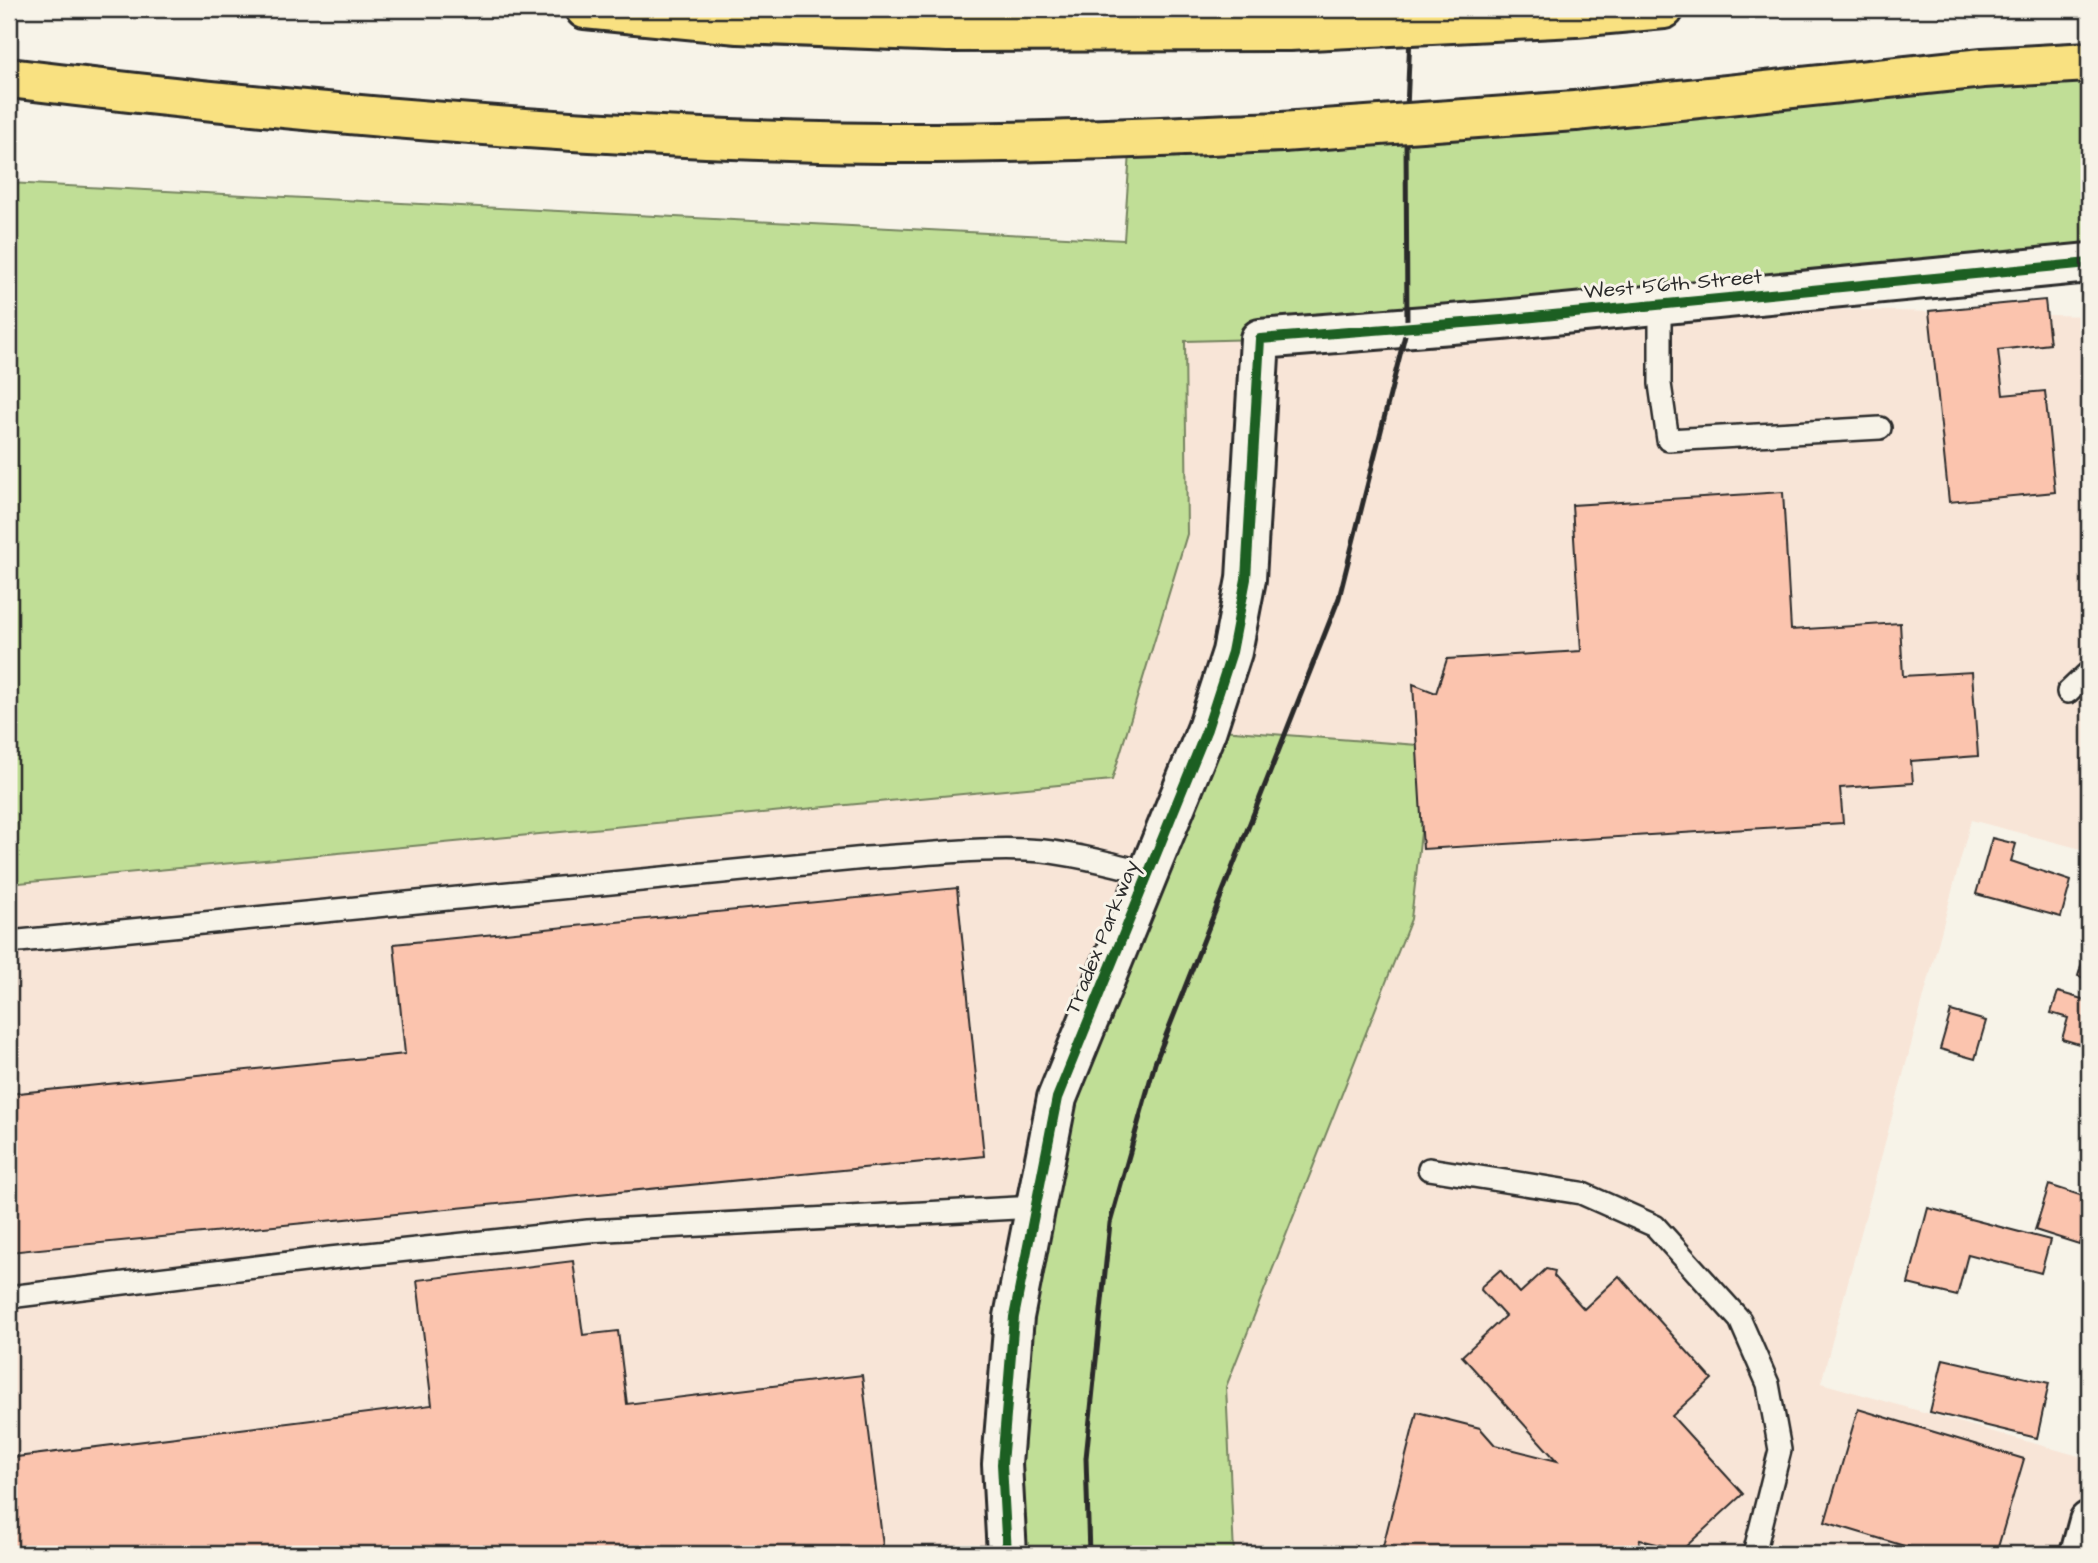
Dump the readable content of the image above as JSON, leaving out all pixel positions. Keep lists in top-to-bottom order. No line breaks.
{"streets":{"street":["West 56th Street","Tradex Parkway"]},"crossings":[["West 56th Street","Tradex Parkway"]]}
